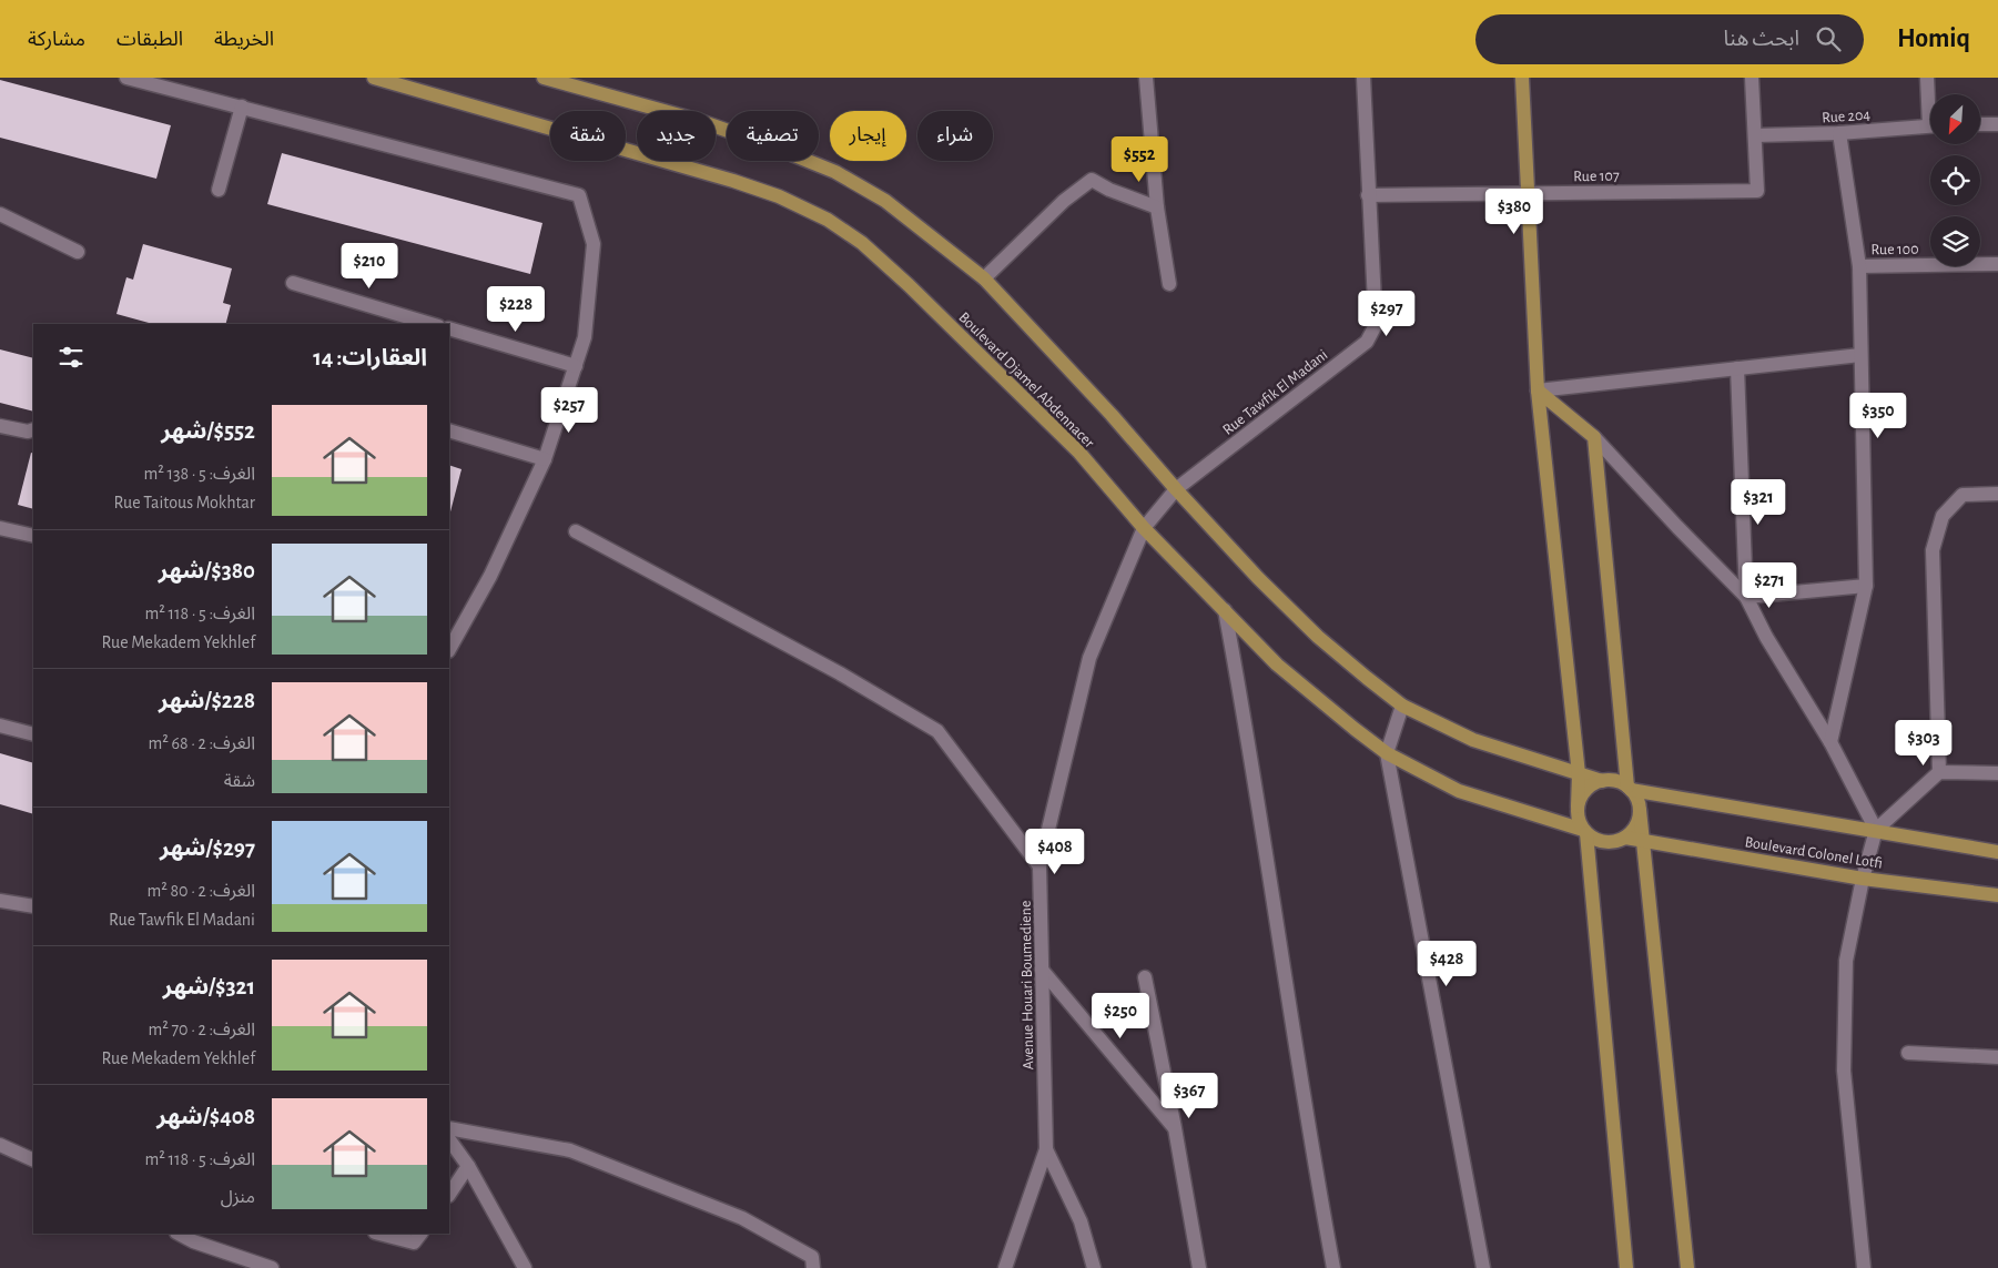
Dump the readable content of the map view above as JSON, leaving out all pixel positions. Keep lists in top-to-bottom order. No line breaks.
{"streets":{"main road":["Boulevard Djamel Abdennacer","Boulevard Colonel Lotfi"],"street":["Rue 204","Rue 107","Rue 100","Rue Tawfik El Madani","Avenue Houari Boumediene"]},"crossings":[["Rue 204","Rue 107"],["Rue 107","Rue Tawfik El Madani"],["Boulevard Djamel Abdennacer","Boulevard Colonel Lotfi"],["Boulevard Djamel Abdennacer","Avenue Houari Boumediene"],["Rue Tawfik El Madani","Avenue Houari Boumediene"]],"north":"bottom left","page":{"header":"Homiq","search":"ابحث هنا","nav":["الخريطة","الطبقات","مشاركة"],"chip":["شراء","إيجار","تصفية","جديد","شقة"],"price":["$552","$380","$210","$228","$297","$257","$350","$321","$271","$303","$408","$428","$250","$367"],"heading":"العقارات: 14","list":[{"name":"$552/شهر","note":"الغرف: 5 · 138 m² · Rue Taitous Mokhtar"},{"name":"$380/شهر","note":"الغرف: 5 · 118 m² · Rue Mekadem Yekhlef"},{"name":"$228/شهر","note":"الغرف: 2 · 68 m² · شقة"},{"name":"$297/شهر","note":"الغرف: 2 · 80 m² · Rue Tawfik El Madani"},{"name":"$321/شهر","note":"الغرف: 2 · 70 m² · Rue Mekadem Yekhlef"},{"name":"$408/شهر","note":"الغرف: 5 · 118 m² · منزل"}]}}
